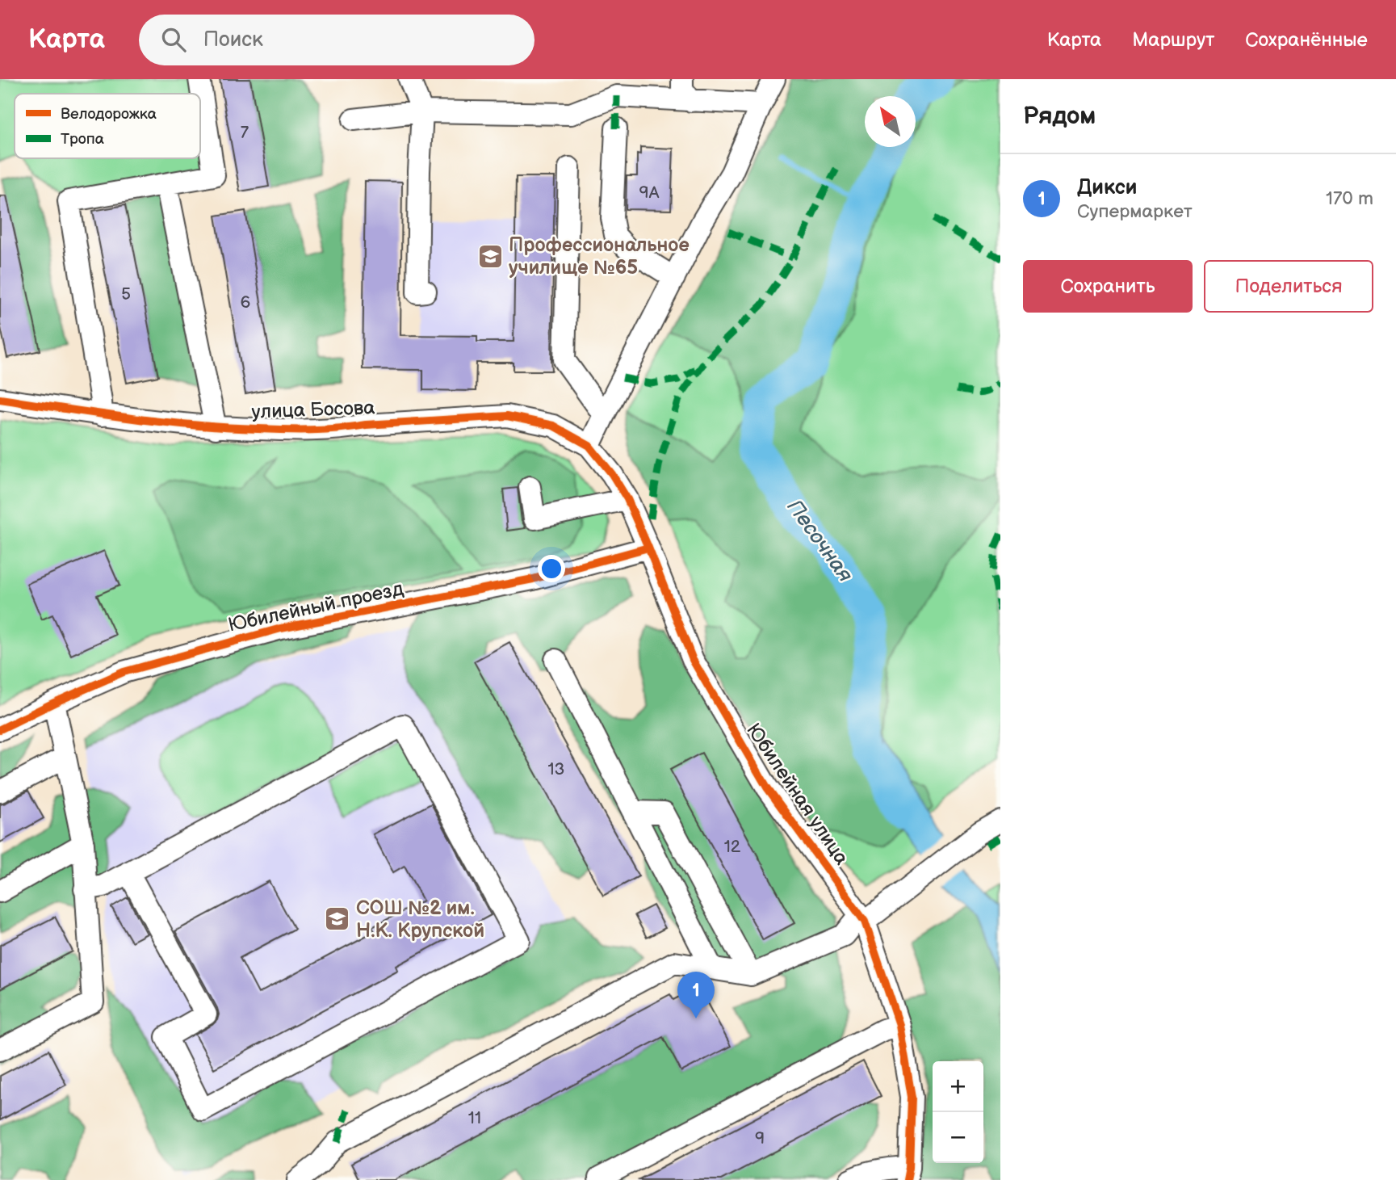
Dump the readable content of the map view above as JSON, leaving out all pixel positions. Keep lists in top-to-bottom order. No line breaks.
{"streets":{"street":["улица Босова","Юбилейный проезд","Юбилейная улица"]},"crossings":[["улица Босова","Юбилейная улица"],["Юбилейный проезд","Юбилейная улица"]],"water":["Песочная"],"places":{"school or university":["Профессиональное училище №65","СОШ №2 им. Н.К. Крупской"]},"house_numbers":["7","9А","5","6","13","12","11","9"],"legend":["Велодорожка","Тропа"],"north":"top left","page":{"header":"Карта","search":"Поиск","nav":["Карта","Маршрут","Сохранённые"],"heading":"Рядом","list":[{"mark":"1","name":"Дикси","note":"Супермаркет","value":"170 m"}],"buttons":["Сохранить","Поделиться"],"pins":"1","map_buttons":["+","−"]}}
